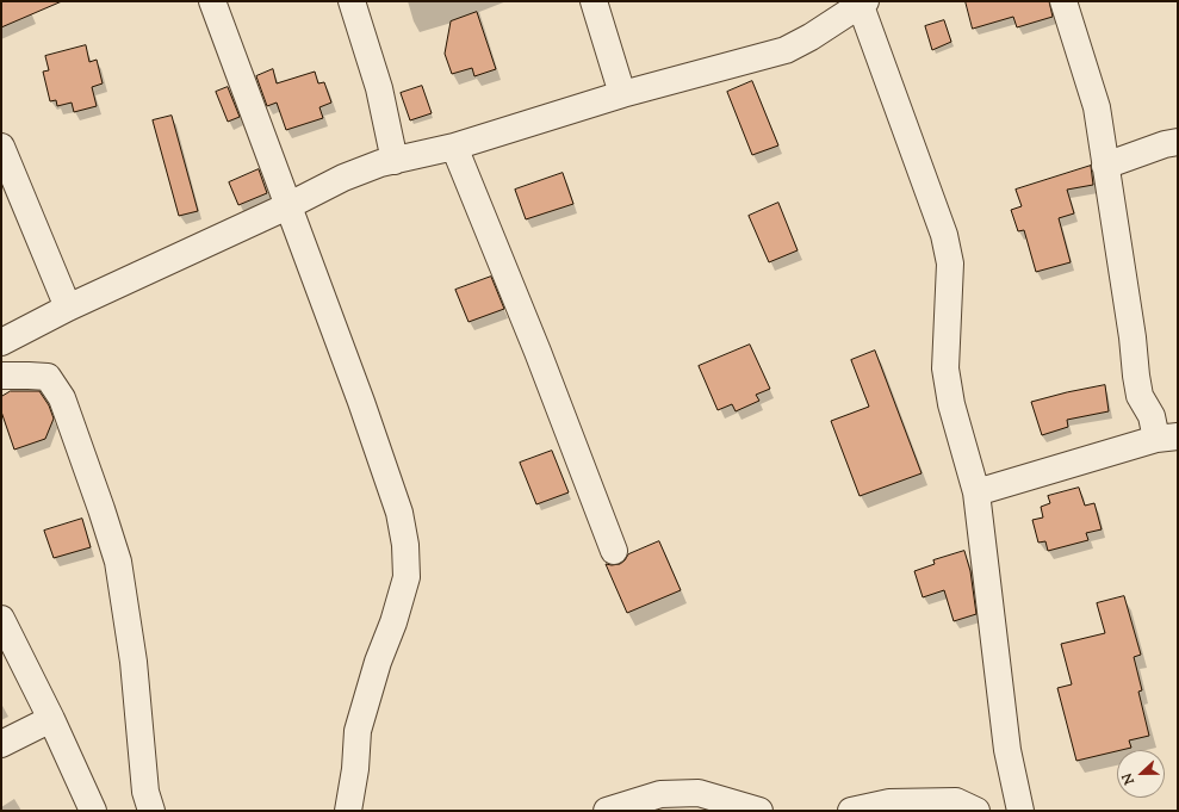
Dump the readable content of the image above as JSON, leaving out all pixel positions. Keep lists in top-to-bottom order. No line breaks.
{"north":"left"}
